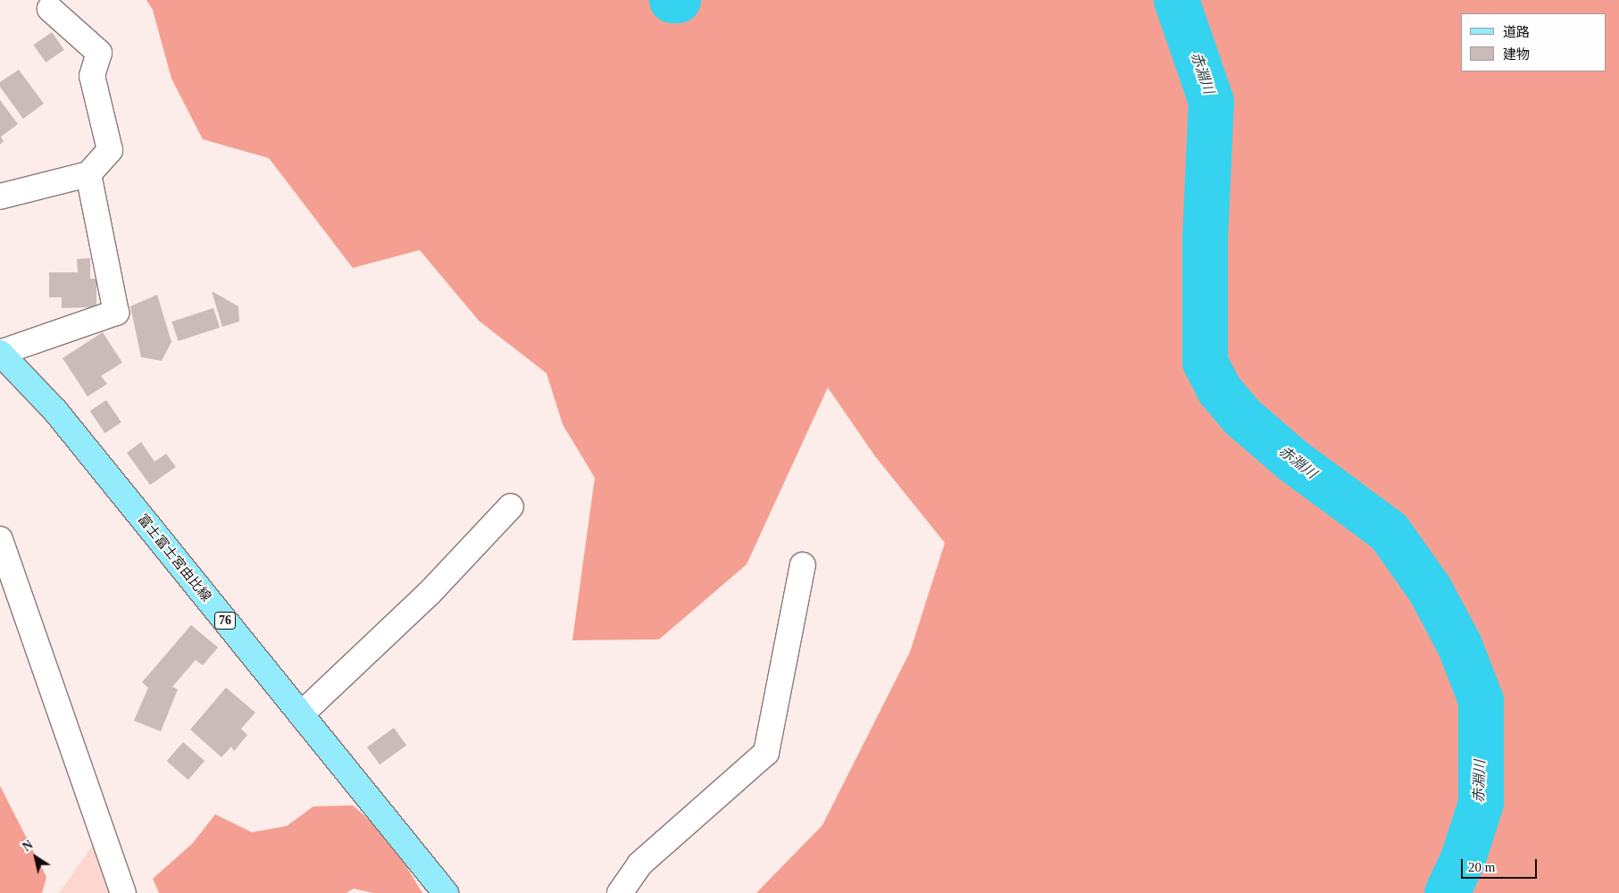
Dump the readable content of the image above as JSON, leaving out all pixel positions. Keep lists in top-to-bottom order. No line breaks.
{"streets":{"main road":["富士富士宮由比線","76"]},"water":["赤淵川"],"legend":["道路","建物"],"scale_bar":"20 m","north":"top left"}
